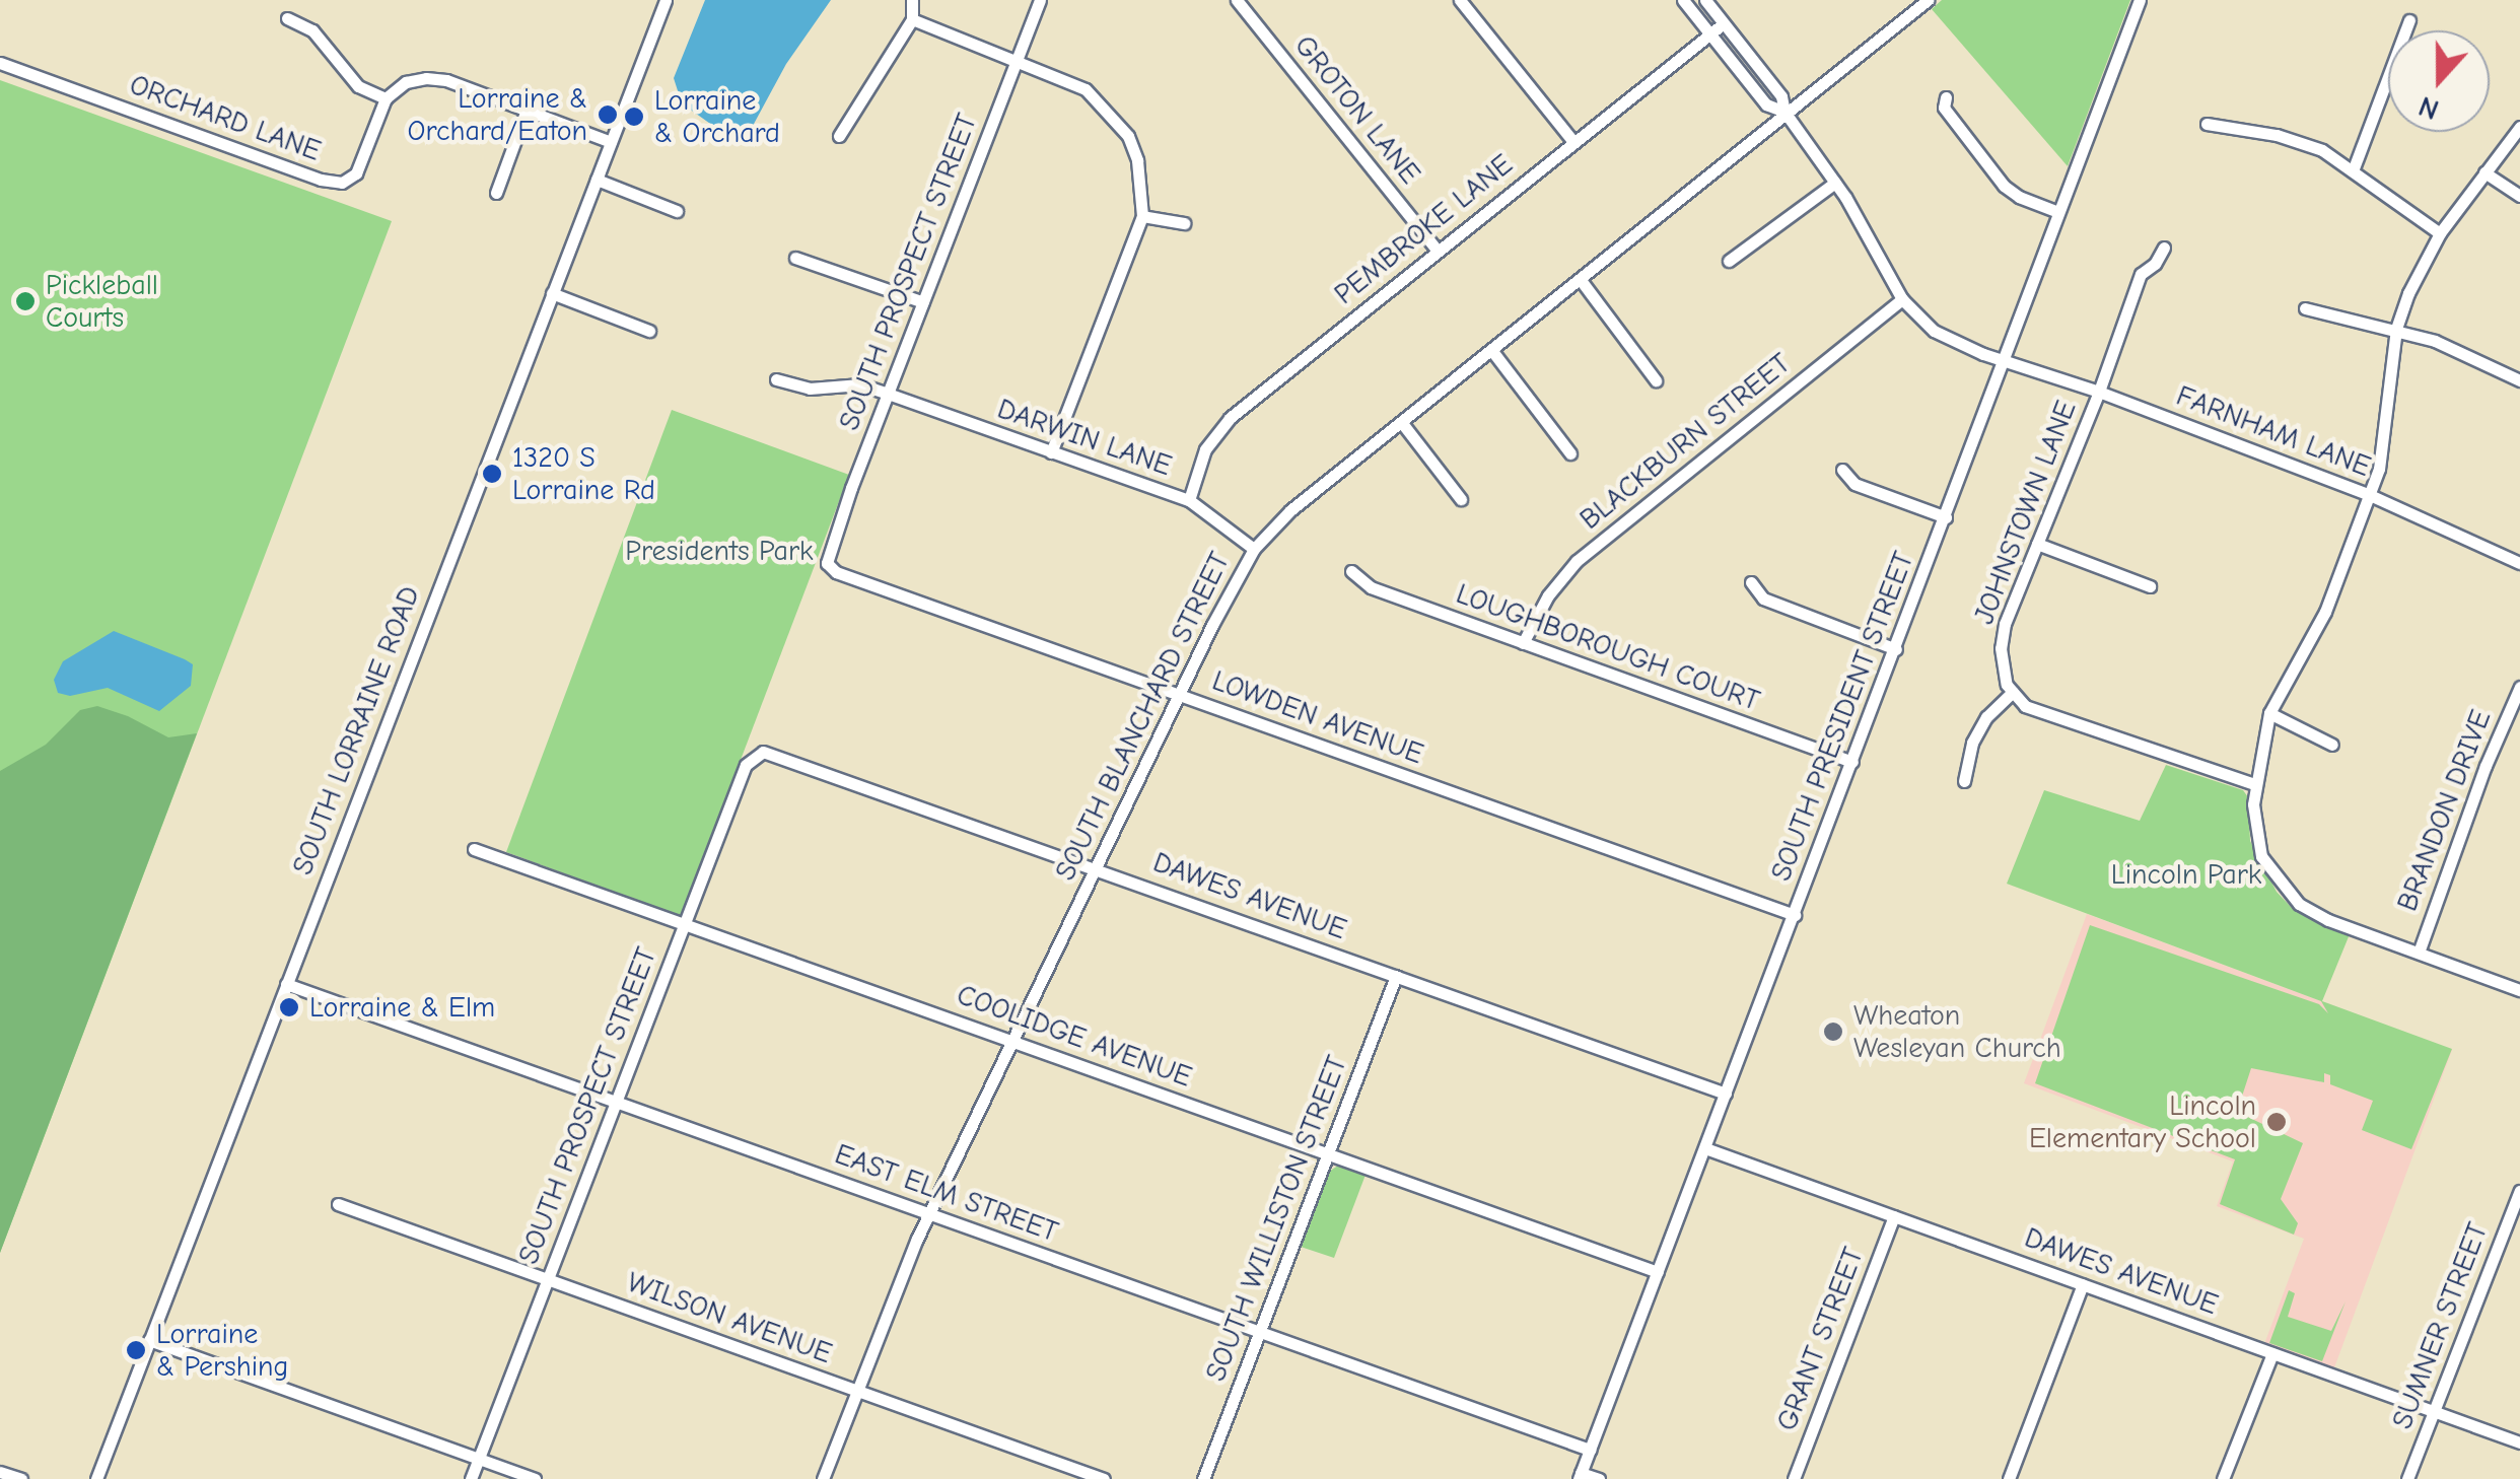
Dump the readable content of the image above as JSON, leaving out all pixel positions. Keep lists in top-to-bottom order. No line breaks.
{"streets":{"street":["GROTON LANE","ORCHARD LANE","PEMBROKE LANE","SOUTH PROSPECT STREET","FARNHAM LANE","DARWIN LANE","BLACKBURN STREET","JOHNSTOWN LANE","LOUGHBOROUGH COURT","SOUTH BLANCHARD STREET","SOUTH PRESIDENT STREET","LOWDEN AVENUE","SOUTH LORRAINE ROAD","BRANDON DRIVE","DAWES AVENUE","COOLIDGE AVENUE","EAST ELM STREET","SOUTH WILLISTON STREET","WILSON AVENUE","SUMNER STREET","GRANT STREET"]},"crossings":[["GROTON LANE","PEMBROKE LANE"],["PEMBROKE LANE","DARWIN LANE"],["SOUTH PROSPECT STREET","DARWIN LANE"],["SOUTH PROSPECT STREET","LOWDEN AVENUE"],["SOUTH PROSPECT STREET","DAWES AVENUE"],["SOUTH PROSPECT STREET","COOLIDGE AVENUE"],["SOUTH PROSPECT STREET","EAST ELM STREET"],["SOUTH PROSPECT STREET","WILSON AVENUE"],["FARNHAM LANE","BLACKBURN STREET"],["FARNHAM LANE","JOHNSTOWN LANE"],["FARNHAM LANE","SOUTH BLANCHARD STREET"],["FARNHAM LANE","SOUTH PRESIDENT STREET"],["DARWIN LANE","SOUTH BLANCHARD STREET"],["BLACKBURN STREET","LOUGHBOROUGH COURT"],["LOUGHBOROUGH COURT","SOUTH PRESIDENT STREET"],["SOUTH BLANCHARD STREET","LOWDEN AVENUE"],["SOUTH BLANCHARD STREET","DAWES AVENUE"],["SOUTH BLANCHARD STREET","COOLIDGE AVENUE"],["SOUTH BLANCHARD STREET","EAST ELM STREET"],["SOUTH BLANCHARD STREET","WILSON AVENUE"],["SOUTH PRESIDENT STREET","LOWDEN AVENUE"],["SOUTH PRESIDENT STREET","DAWES AVENUE"],["SOUTH PRESIDENT STREET","COOLIDGE AVENUE"],["SOUTH PRESIDENT STREET","EAST ELM STREET"],["SOUTH LORRAINE ROAD","EAST ELM STREET"],["DAWES AVENUE","SOUTH WILLISTON STREET"],["DAWES AVENUE","SUMNER STREET"],["DAWES AVENUE","GRANT STREET"],["COOLIDGE AVENUE","SOUTH WILLISTON STREET"],["EAST ELM STREET","SOUTH WILLISTON STREET"]],"parks":["Presidents Park","Lincoln Park"],"places":["Lorraine & Orchard/Eaton","Lorraine & Orchard","Pickleball Courts","1320 S Lorraine Rd","Lorraine & Elm","Wheaton Wesleyan Church","Lincoln Elementary School","Lorraine & Pershing"],"north":"bottom"}
